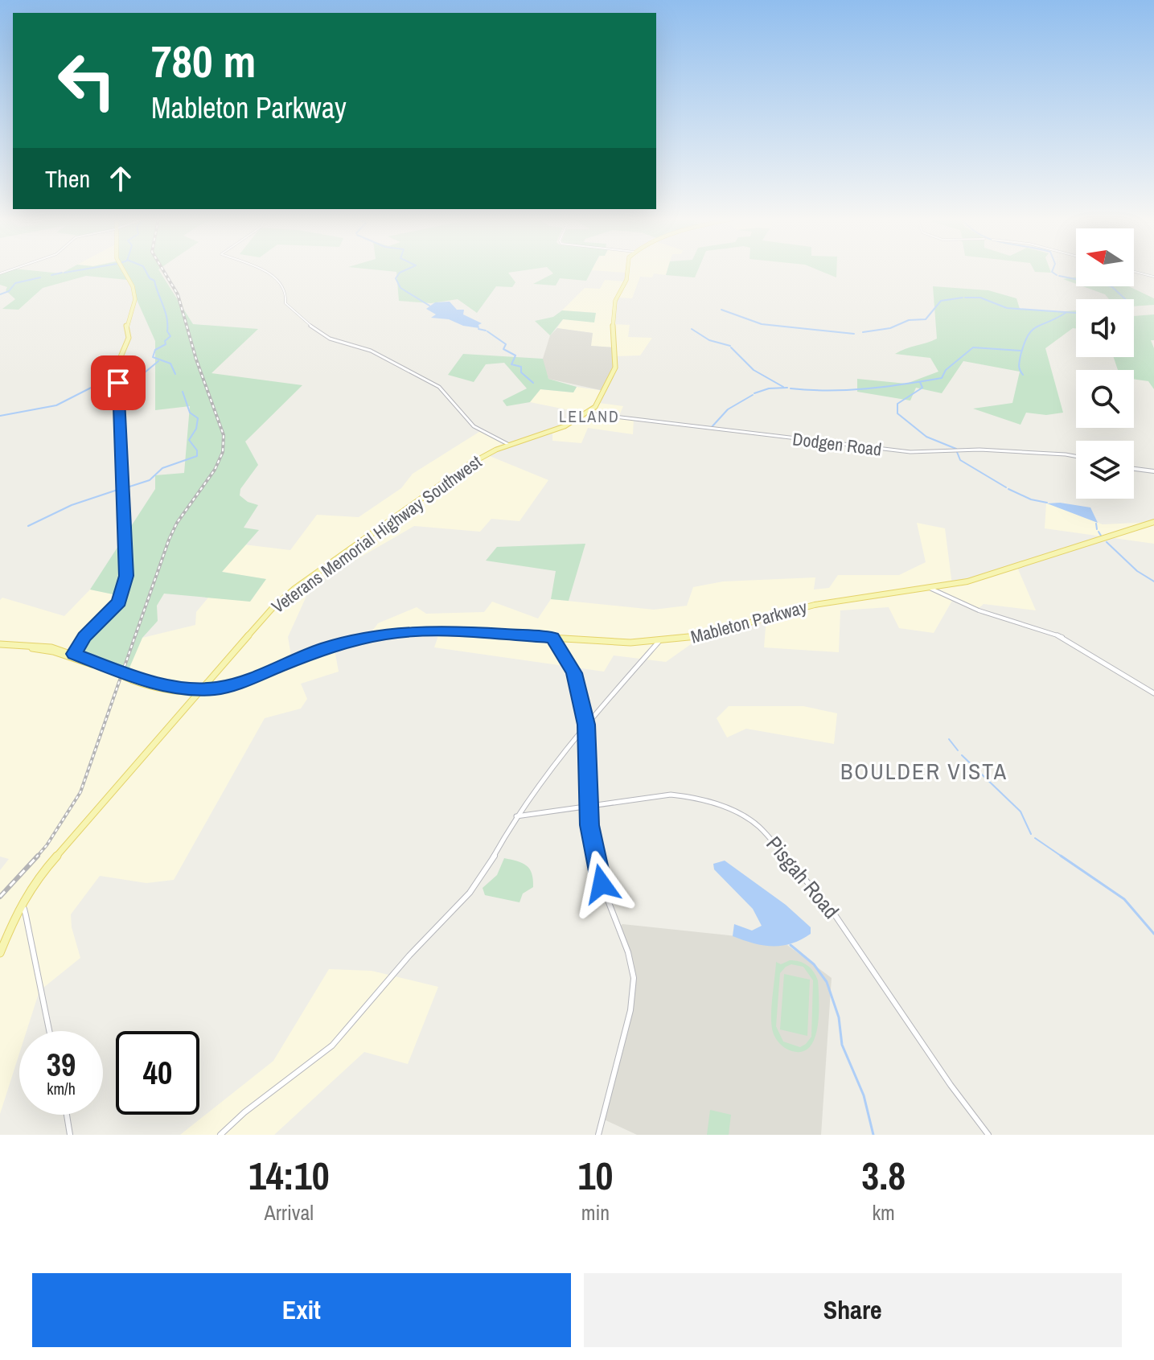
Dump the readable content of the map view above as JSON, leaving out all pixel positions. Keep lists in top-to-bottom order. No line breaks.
{"streets":{"main road":["Veterans Memorial Highway Southwest","Mableton Parkway"],"street":["Dodgen Road","Pisgah Road"]},"crossings":[["Dodgen Road","Veterans Memorial Highway Southwest"],["Veterans Memorial Highway Southwest","Mableton Parkway"]],"districts":["LELAND","BOULDER VISTA"],"north":"left","page":{"turn":["780 m","Mableton Parkway"],"then":"Then","speed":"39 km/h","limit":"40","eta":["14:10","Arrival","10","min","3.8","km"],"buttons":["Exit","Share"]}}
